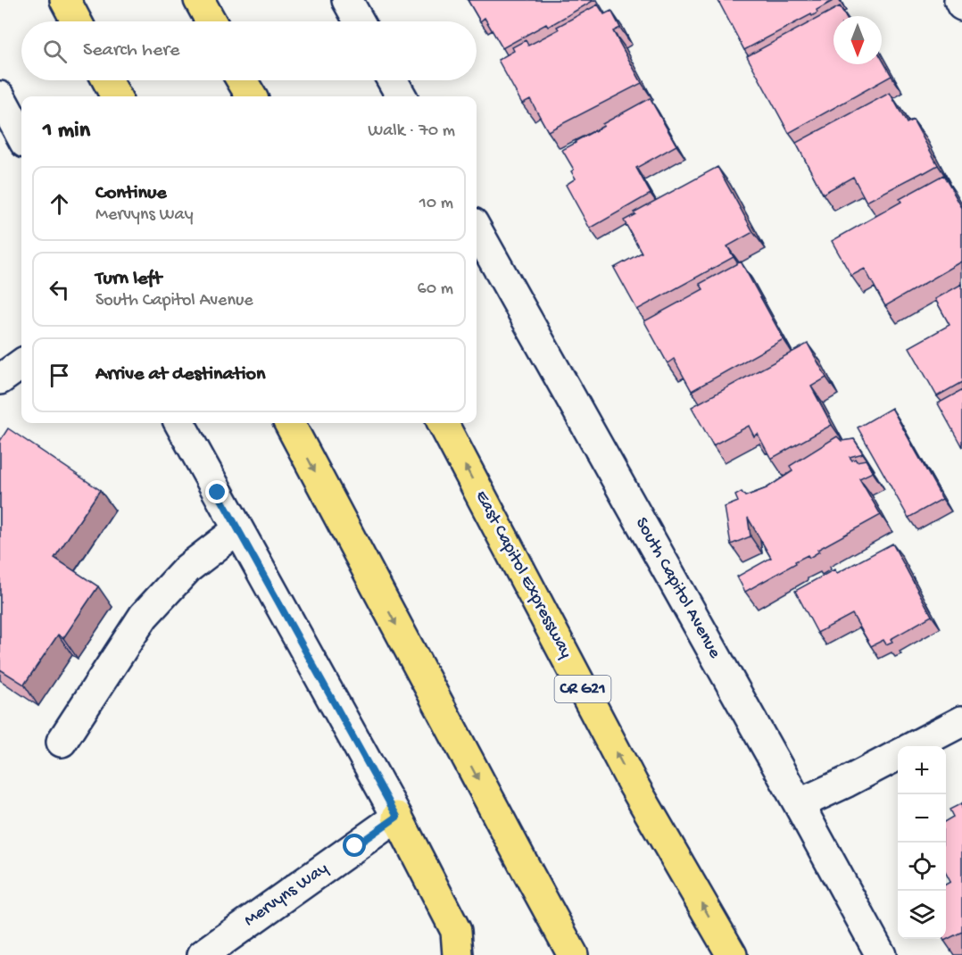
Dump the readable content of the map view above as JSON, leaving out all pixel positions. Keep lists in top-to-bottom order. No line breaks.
{"streets":{"highway":["East Capitol Expressway","CR G21"],"street":["South Capitol Avenue","Mervyns Way"]},"north":"bottom","page":{"search":"Search here","heading":["1 min","Walk · 70 m"],"list":[["Continue","Mervyns Way","10 m"],["Turn left","South Capitol Avenue","60 m"],"Arrive at destination"],"map_buttons":["+","−"]}}
